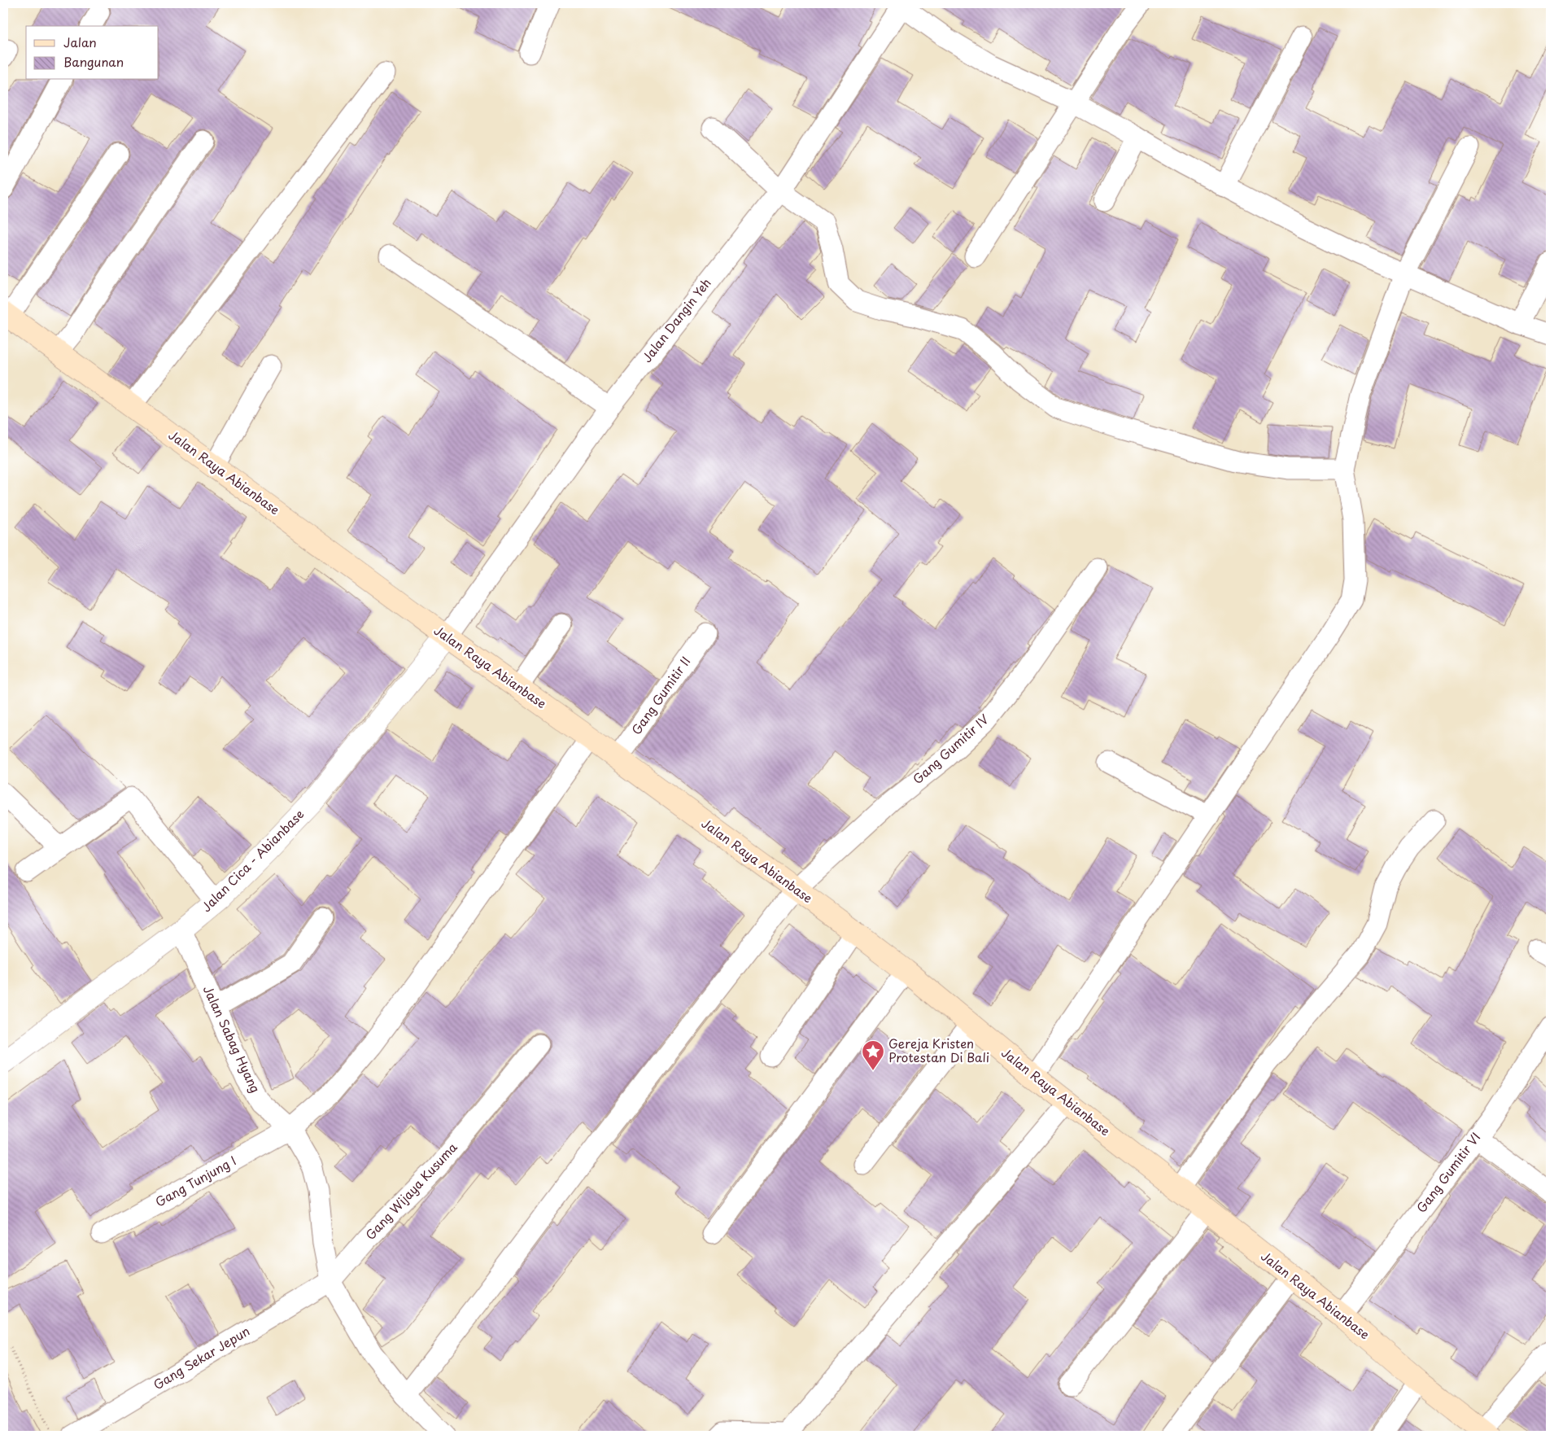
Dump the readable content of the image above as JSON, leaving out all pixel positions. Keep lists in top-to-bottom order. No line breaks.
{"streets":{"main road":["Jalan Raya Abianbase"],"street":["Jalan Dangin Yeh","Gang Gumitir II","Gang Gumitir IV","Jalan Cica - Abianbase","Jalan Sabag Hyang","Gang Gumitir VI","Gang Tunjung I","Gang Wijaya Kusuma","Gang Sekar Jepun"]},"crossings":[["Jalan Dangin Yeh","Jalan Raya Abianbase"],["Jalan Dangin Yeh","Jalan Cica - Abianbase"],["Jalan Raya Abianbase","Gang Gumitir II"],["Jalan Raya Abianbase","Gang Gumitir IV"],["Jalan Raya Abianbase","Jalan Cica - Abianbase"],["Jalan Raya Abianbase","Gang Gumitir VI"],["Jalan Raya Abianbase","Gang Tunjung I"],["Gang Gumitir IV","Jalan Sabag Hyang"],["Jalan Cica - Abianbase","Jalan Sabag Hyang"],["Jalan Sabag Hyang","Gang Tunjung I"],["Jalan Sabag Hyang","Gang Wijaya Kusuma"],["Jalan Sabag Hyang","Gang Sekar Jepun"],["Gang Wijaya Kusuma","Gang Sekar Jepun"]],"places":{"place":["Gereja Kristen Protestan Di Bali"]},"legend":["Jalan","Bangunan"]}
